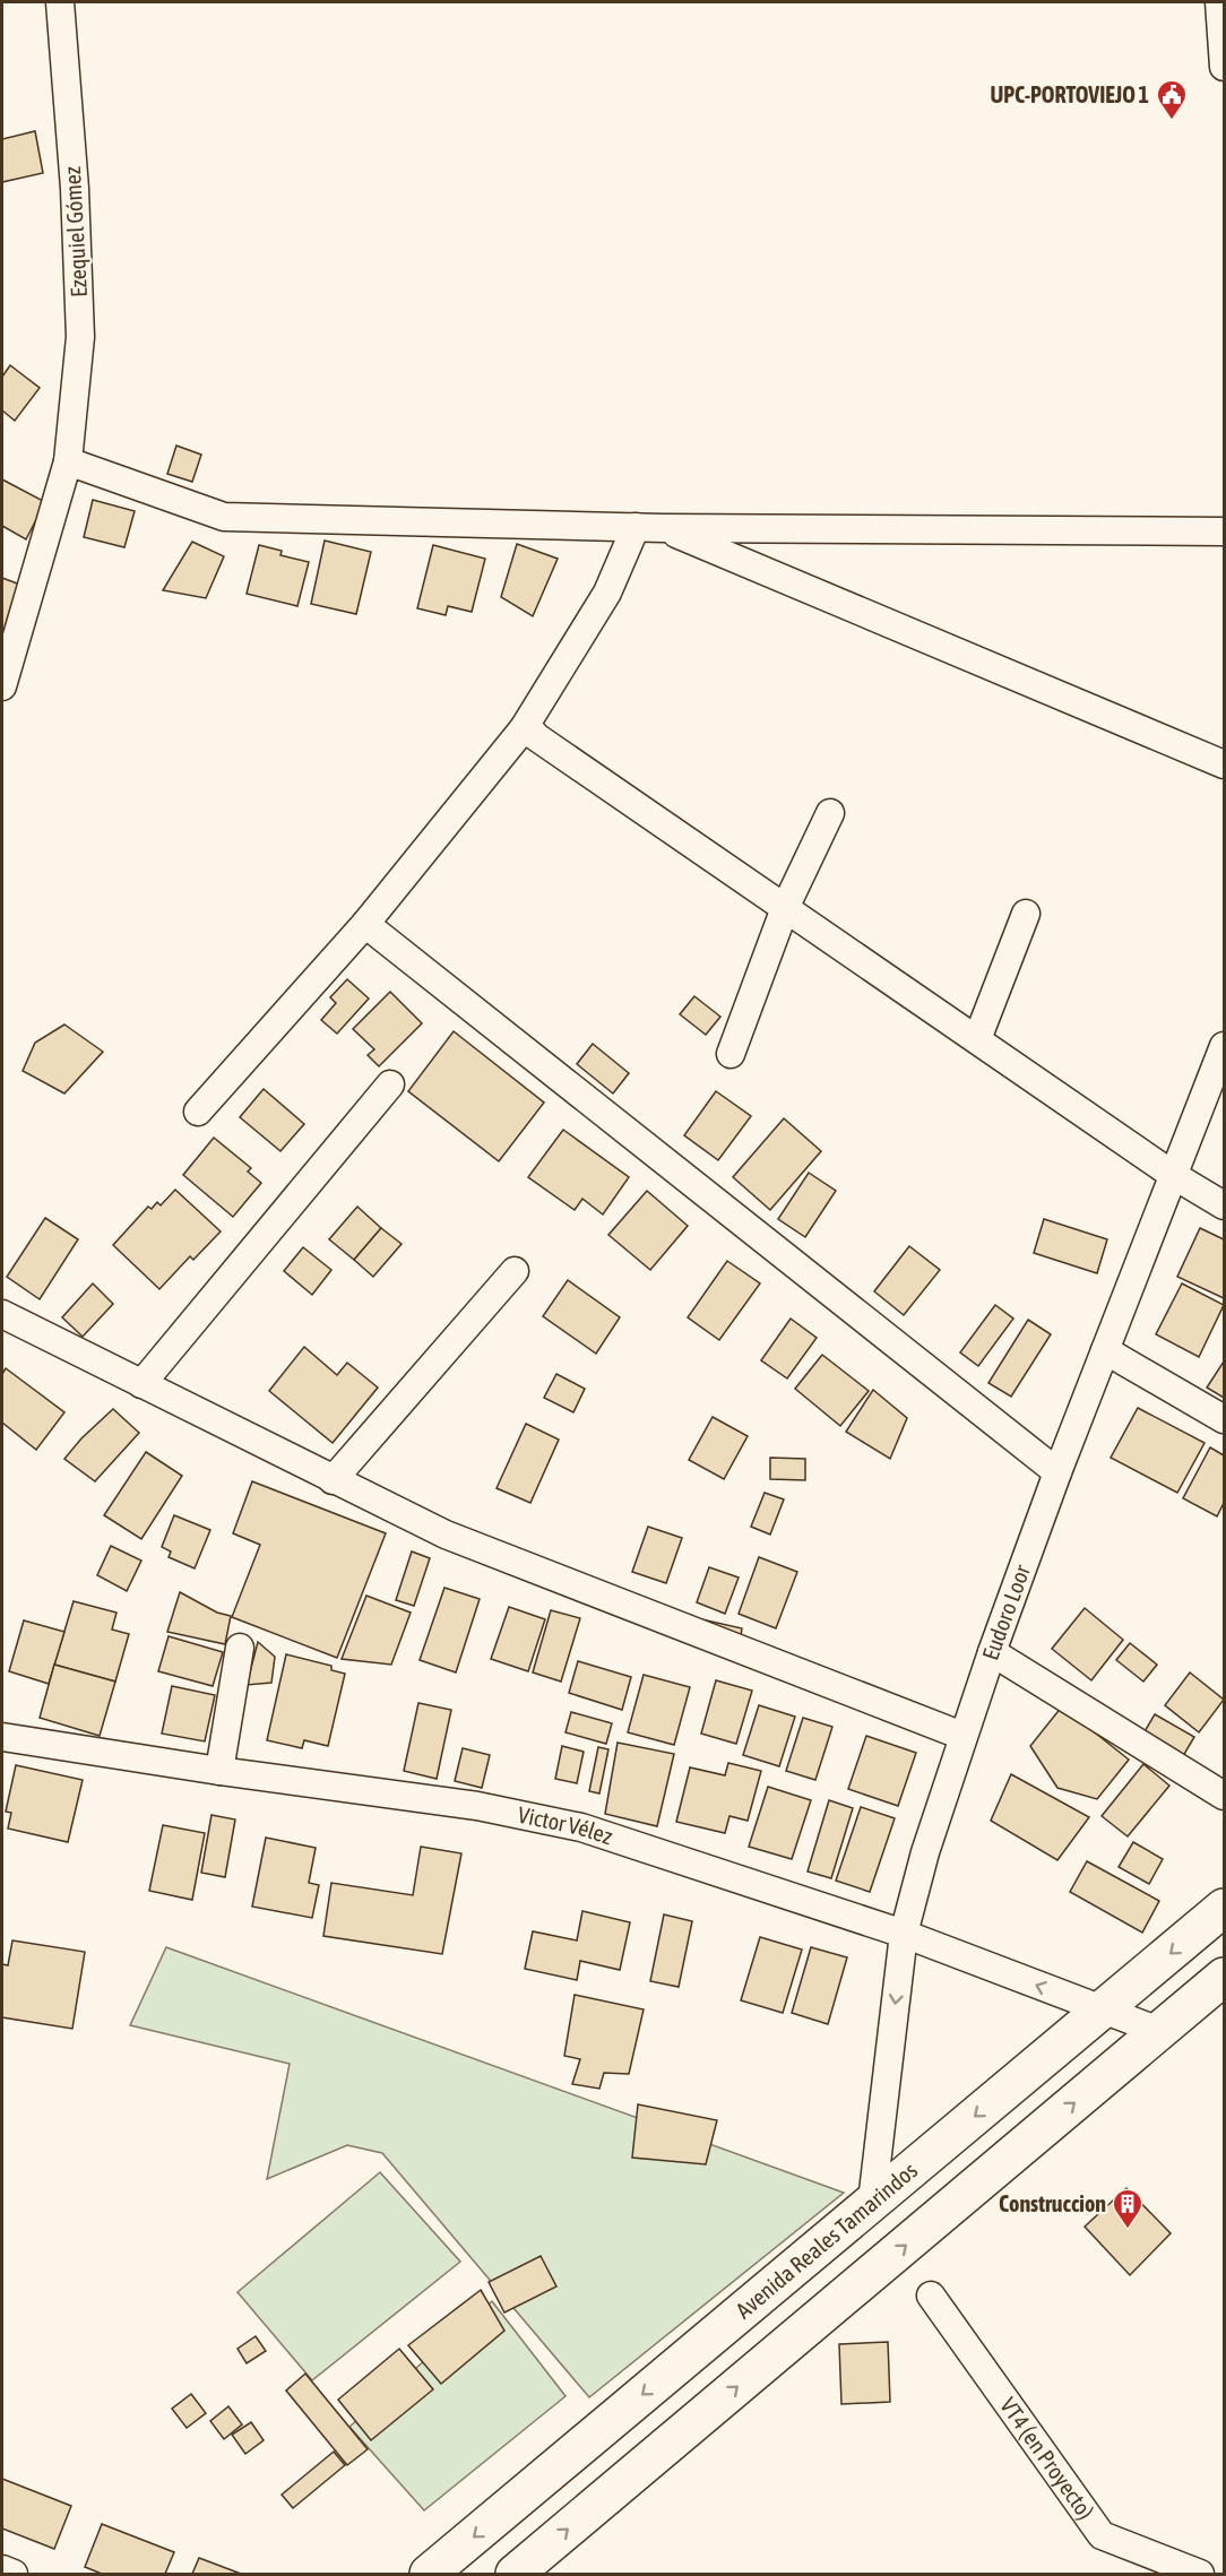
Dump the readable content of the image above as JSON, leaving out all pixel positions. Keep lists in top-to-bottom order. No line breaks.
{"streets":{"main road":["Avenida Reales Tamarindos"],"street":["Ezequiel Gómez","Eudoro Loor","Victor Vélez","VT4 (en Proyecto)"]},"crossings":[["Eudoro Loor","Victor Vélez"],["Eudoro Loor","Avenida Reales Tamarindos"],["Victor Vélez","Avenida Reales Tamarindos"]],"places":{"public building":["UPC-PORTOVIEJO 1"],"building":["Construccion"]}}
